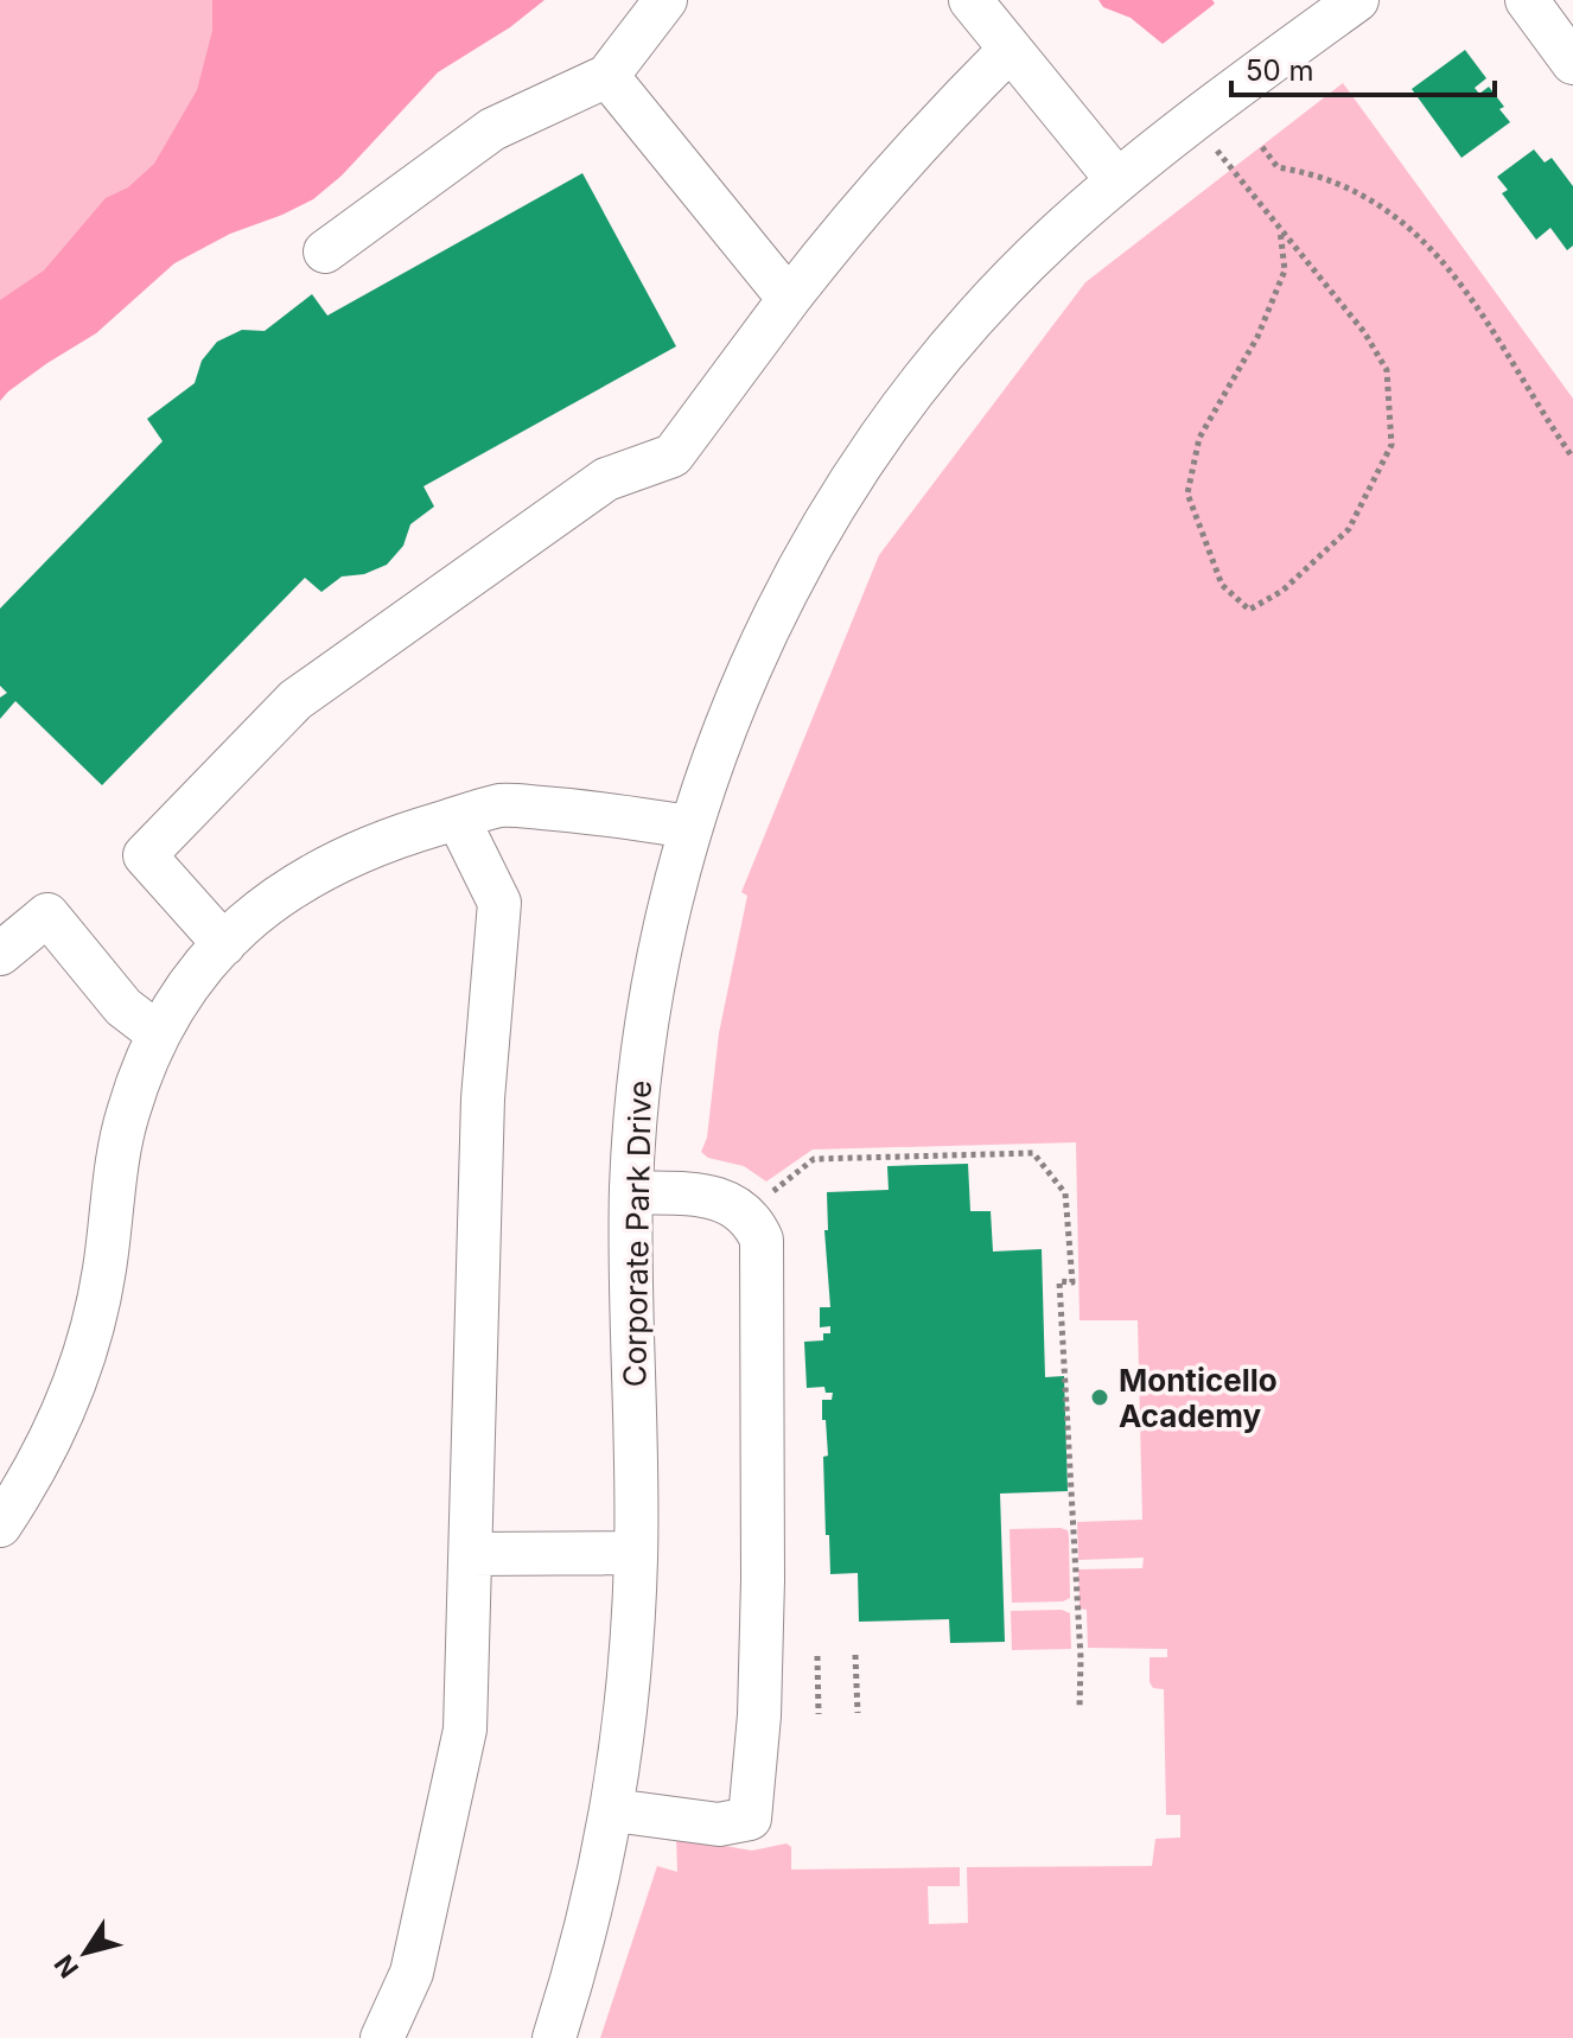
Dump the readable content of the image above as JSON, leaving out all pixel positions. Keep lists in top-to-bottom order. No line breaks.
{"streets":{"street":["Corporate Park Drive"]},"places":["Monticello Academy"],"scale_bar":"50 m","north":"bottom left"}
